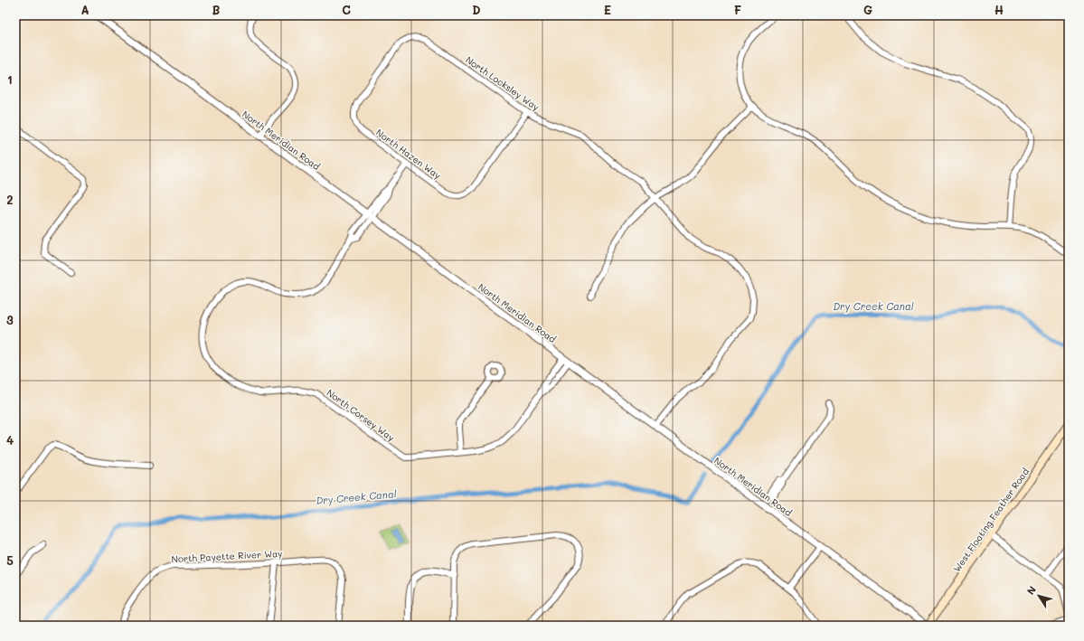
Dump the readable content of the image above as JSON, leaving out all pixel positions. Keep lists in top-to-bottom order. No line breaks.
{"streets":{"main road":["West Floating Feather Road"],"street":["North Locksley Way","North Meridian Road","North Hazen Way","North Corsey Way","North Payette River Way"]},"crossings":[["North Locksley Way","North Meridian Road"],["North Locksley Way","North Hazen Way"],["North Meridian Road","North Corsey Way"],["North Meridian Road","West Floating Feather Road"]],"water":["Dry Creek Canal"],"north":"top left","grid":{"columns":["A","B","C","D","E","F","G","H"],"rows":["1","2","3","4","5"]}}
